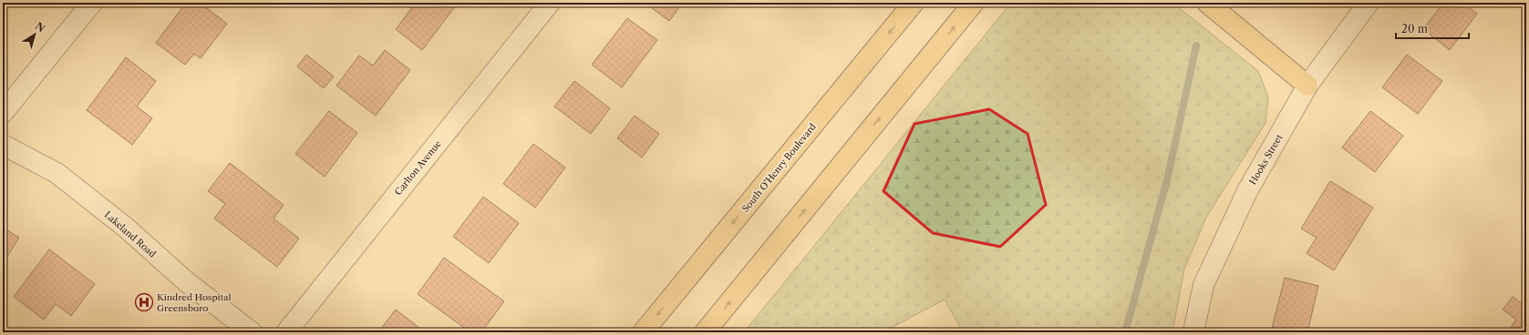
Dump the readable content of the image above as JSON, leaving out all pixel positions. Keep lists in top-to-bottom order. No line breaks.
{"streets":{"highway":["South O'Henry Boulevard"],"street":["Hooks Street","Carlton Avenue","Lakeland Road"]},"places":{"hospital":["Kindred Hospital Greensboro"]},"scale_bar":"20 m","north":"top right"}
